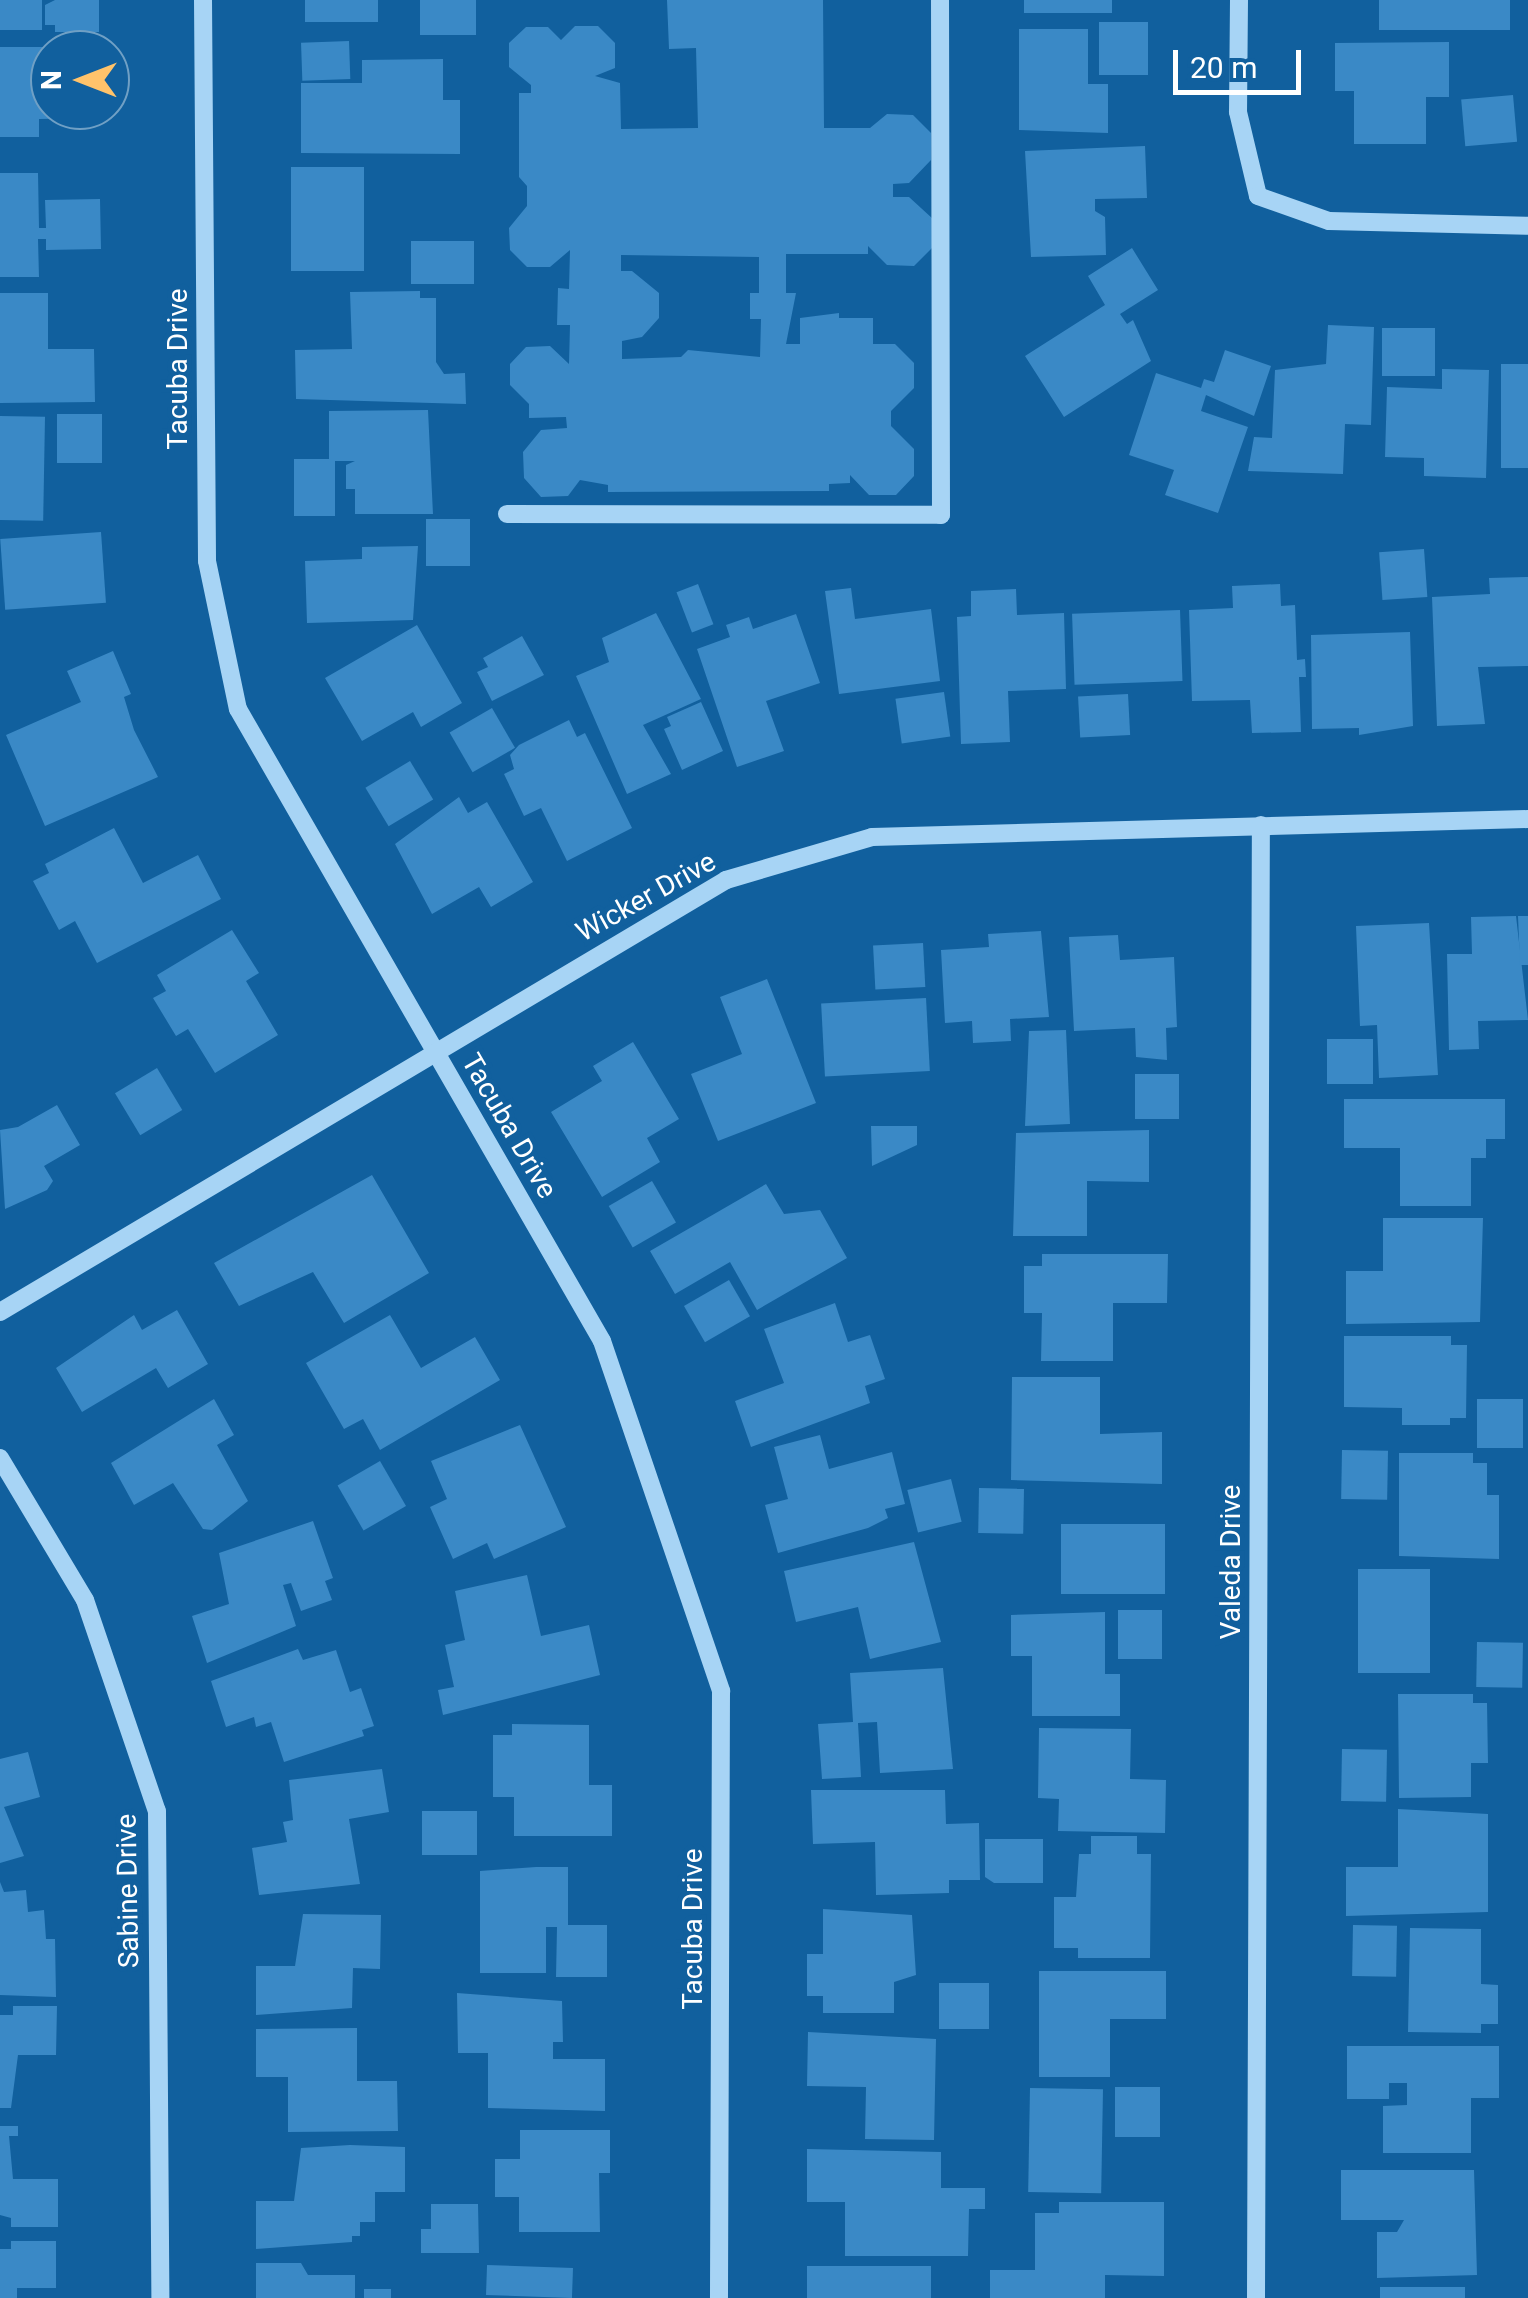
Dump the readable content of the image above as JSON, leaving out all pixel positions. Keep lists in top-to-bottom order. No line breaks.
{"streets":{"street":["Tacuba Drive","Wicker Drive","Valeda Drive","Sabine Drive"]},"crossings":[["Tacuba Drive","Wicker Drive"],["Wicker Drive","Valeda Drive"]],"scale_bar":"20 m","north":"left"}
